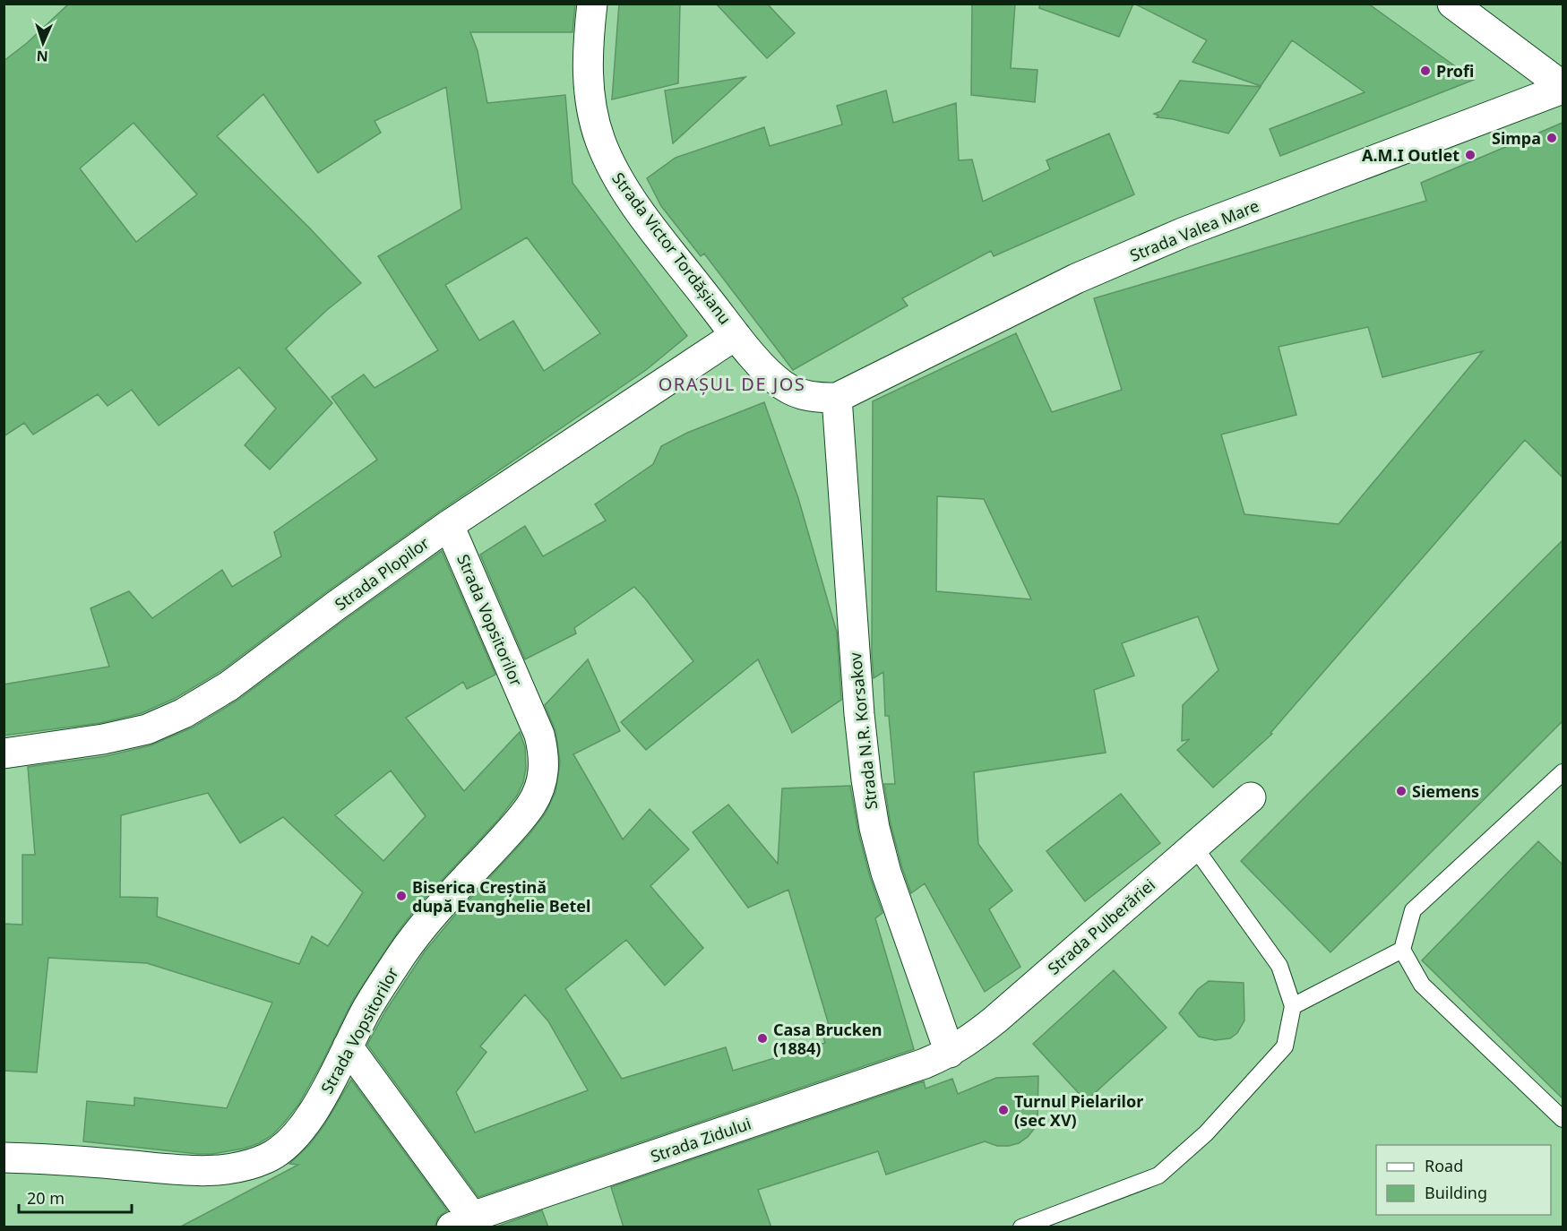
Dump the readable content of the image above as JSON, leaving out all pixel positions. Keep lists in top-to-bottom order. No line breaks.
{"streets":{"street":["Strada Valea Mare","Strada Victor Tordășianu","Strada Plopilor","Strada Vopsitorilor","Strada N.R. Korsakov","Strada Pulberăriei","Strada Zidului"]},"crossings":[["Strada Valea Mare","Strada Victor Tordășianu"],["Strada Valea Mare","Strada N.R. Korsakov"],["Strada Victor Tordășianu","Strada Plopilor"],["Strada Victor Tordășianu","Strada N.R. Korsakov"],["Strada Plopilor","Strada Vopsitorilor"],["Strada N.R. Korsakov","Strada Pulberăriei"],["Strada N.R. Korsakov","Strada Zidului"],["Strada Pulberăriei","Strada Zidului"]],"districts":["ORAȘUL DE JOS"],"places":["Profi","Simpa","A.M.I Outlet","Siemens","Biserica Creștină după Evanghelie Betel","Casa Brucken (1884)","Turnul Pielarilor (sec XV)"],"legend":["Road","Building"],"scale_bar":"20 m","north":"bottom"}
